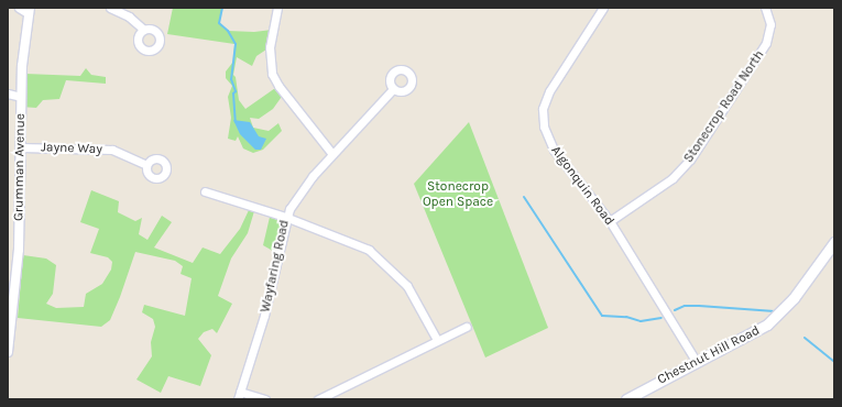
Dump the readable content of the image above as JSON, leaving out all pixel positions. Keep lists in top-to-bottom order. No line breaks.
{"streets":{"main road":["Chestnut Hill Road"],"street":["Stonecrop Road North","Jayne Way","Grumman Avenue","Algonquin Road","Wayfaring Road"]},"crossings":[["Stonecrop Road North","Algonquin Road"],["Jayne Way","Grumman Avenue"],["Algonquin Road","Chestnut Hill Road"]],"parks":["Stonecrop Open Space"]}
